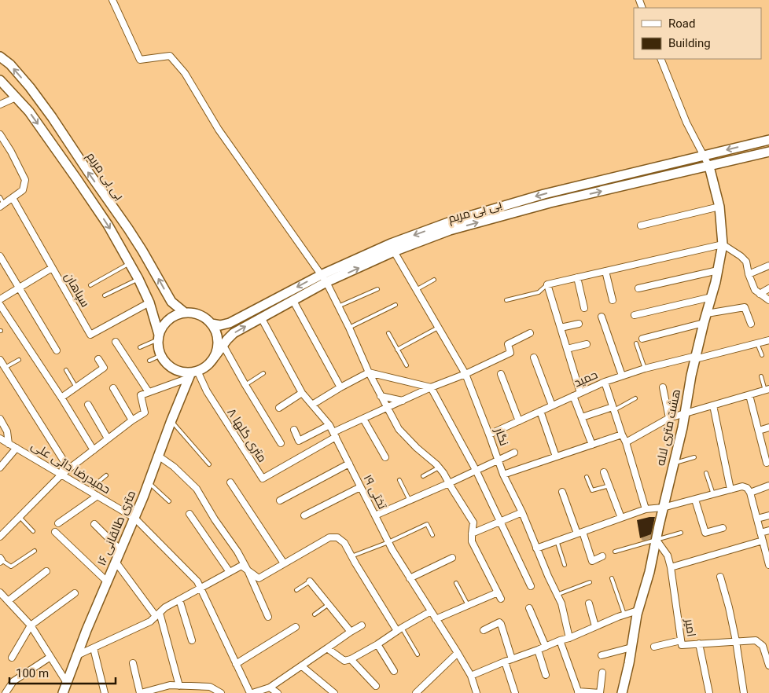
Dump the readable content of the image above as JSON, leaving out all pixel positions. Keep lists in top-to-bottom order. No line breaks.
{"streets":{"street":["بی بی مریم","سپاهان","حمید","هشت متری لاله","۸ متری گلها","نگار","حمیدرضا دائی علی","تختی ۱۹","۱۶ متری طالقانی","امیر"]},"crossings":[["بی بی مریم","هشت متری لاله"],["بی بی مریم","۸ متری گلها"],["بی بی مریم","نگار"],["بی بی مریم","تختی ۱۹"],["بی بی مریم","۱۶ متری طالقانی"],["حمید","هشت متری لاله"],["حمید","نگار"],["هشت متری لاله","امیر"],["۸ متری گلها","تختی ۱۹"],["۸ متری گلها","۱۶ متری طالقانی"],["حمیدرضا دائی علی","۱۶ متری طالقانی"]],"legend":["Road","Building"],"scale_bar":"100 m"}
